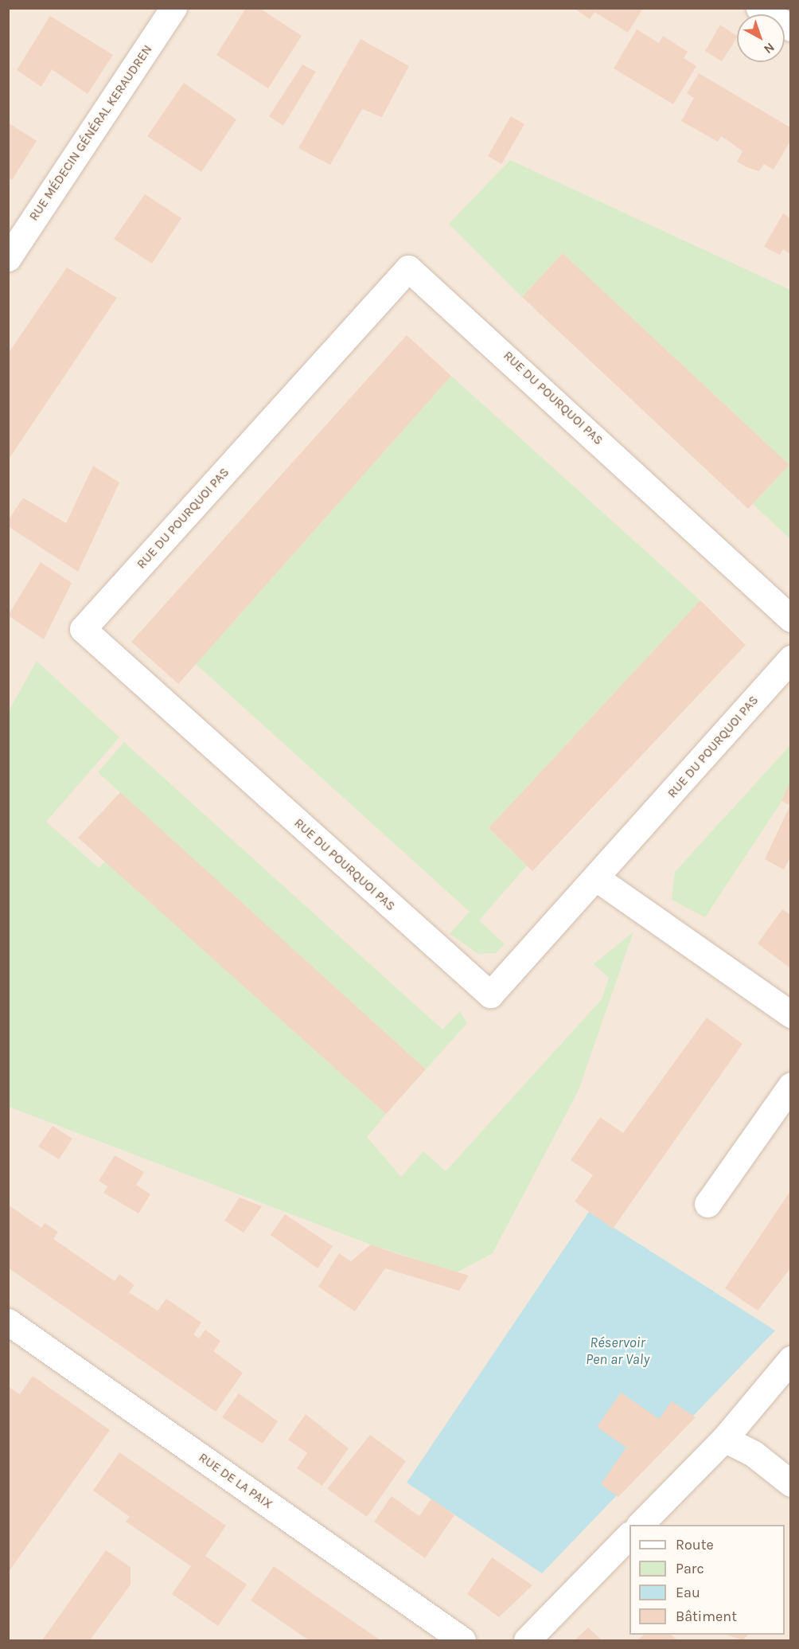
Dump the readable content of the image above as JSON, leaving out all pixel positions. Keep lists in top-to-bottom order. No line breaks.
{"streets":{"street":["RUE MÉDECIN GÉNÉRAL KERAUDREN","RUE DU POURQUOI PAS","RUE DE LA PAIX"]},"water":["Réservoir Pen ar Valy"],"legend":["Route","Parc","Eau","Bâtiment"],"north":"bottom right"}
